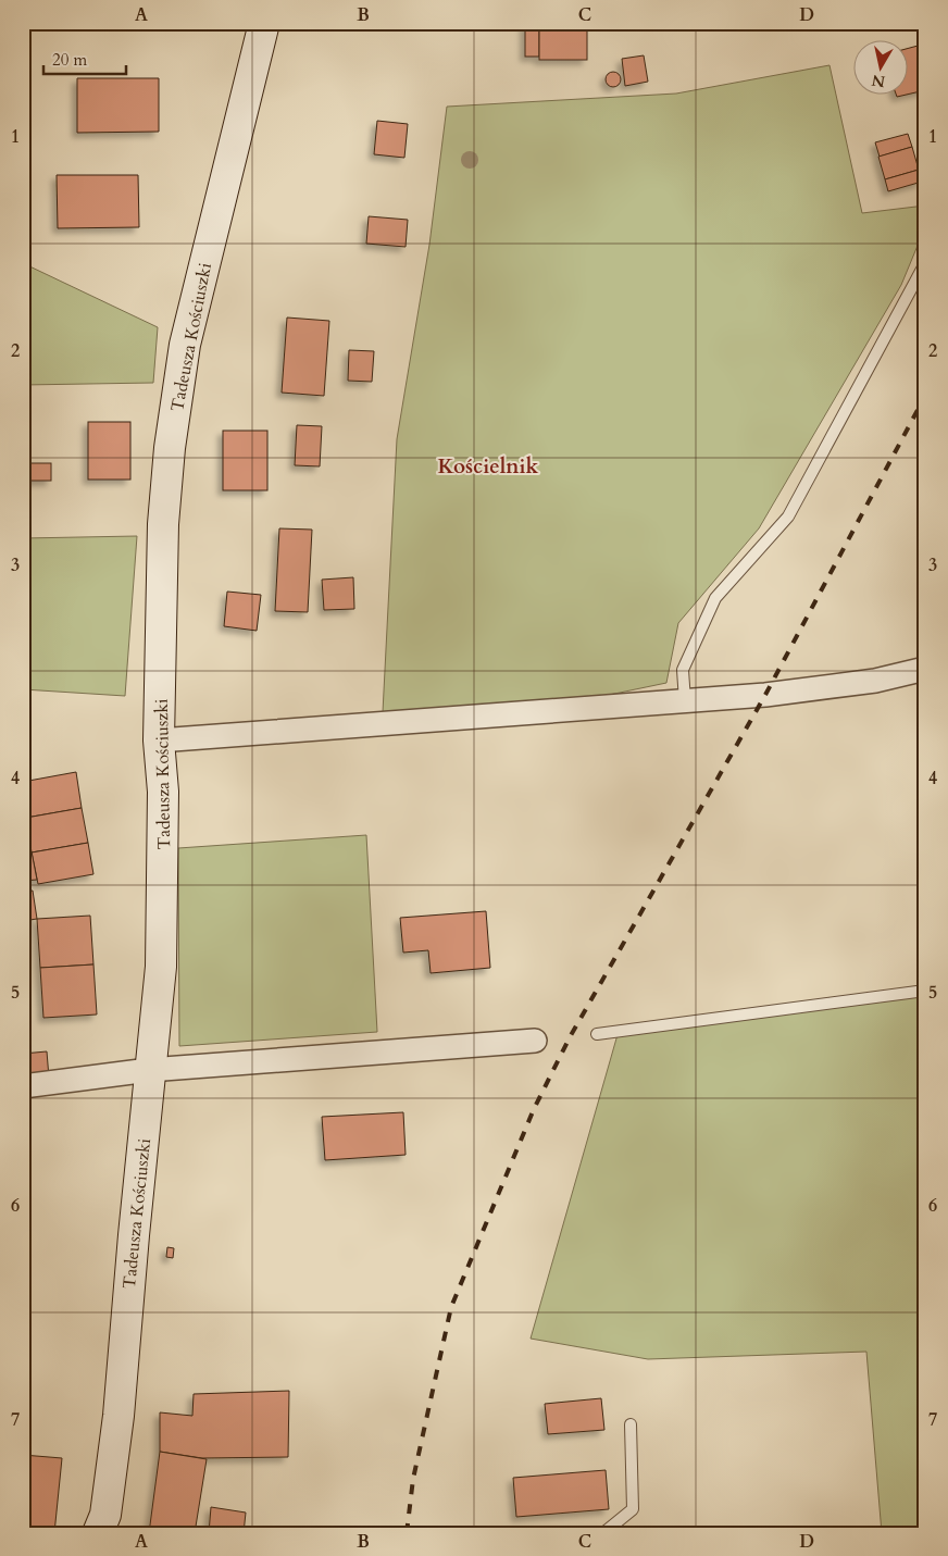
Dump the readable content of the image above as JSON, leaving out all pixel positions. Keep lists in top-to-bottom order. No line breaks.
{"streets":{"main road":["Tadeusza Kościuszki"]},"districts":["Kościelnik"],"scale_bar":"20 m","north":"bottom","grid":{"columns":["A","B","C","D"],"rows":["1","2","3","4","5","6","7"]}}
